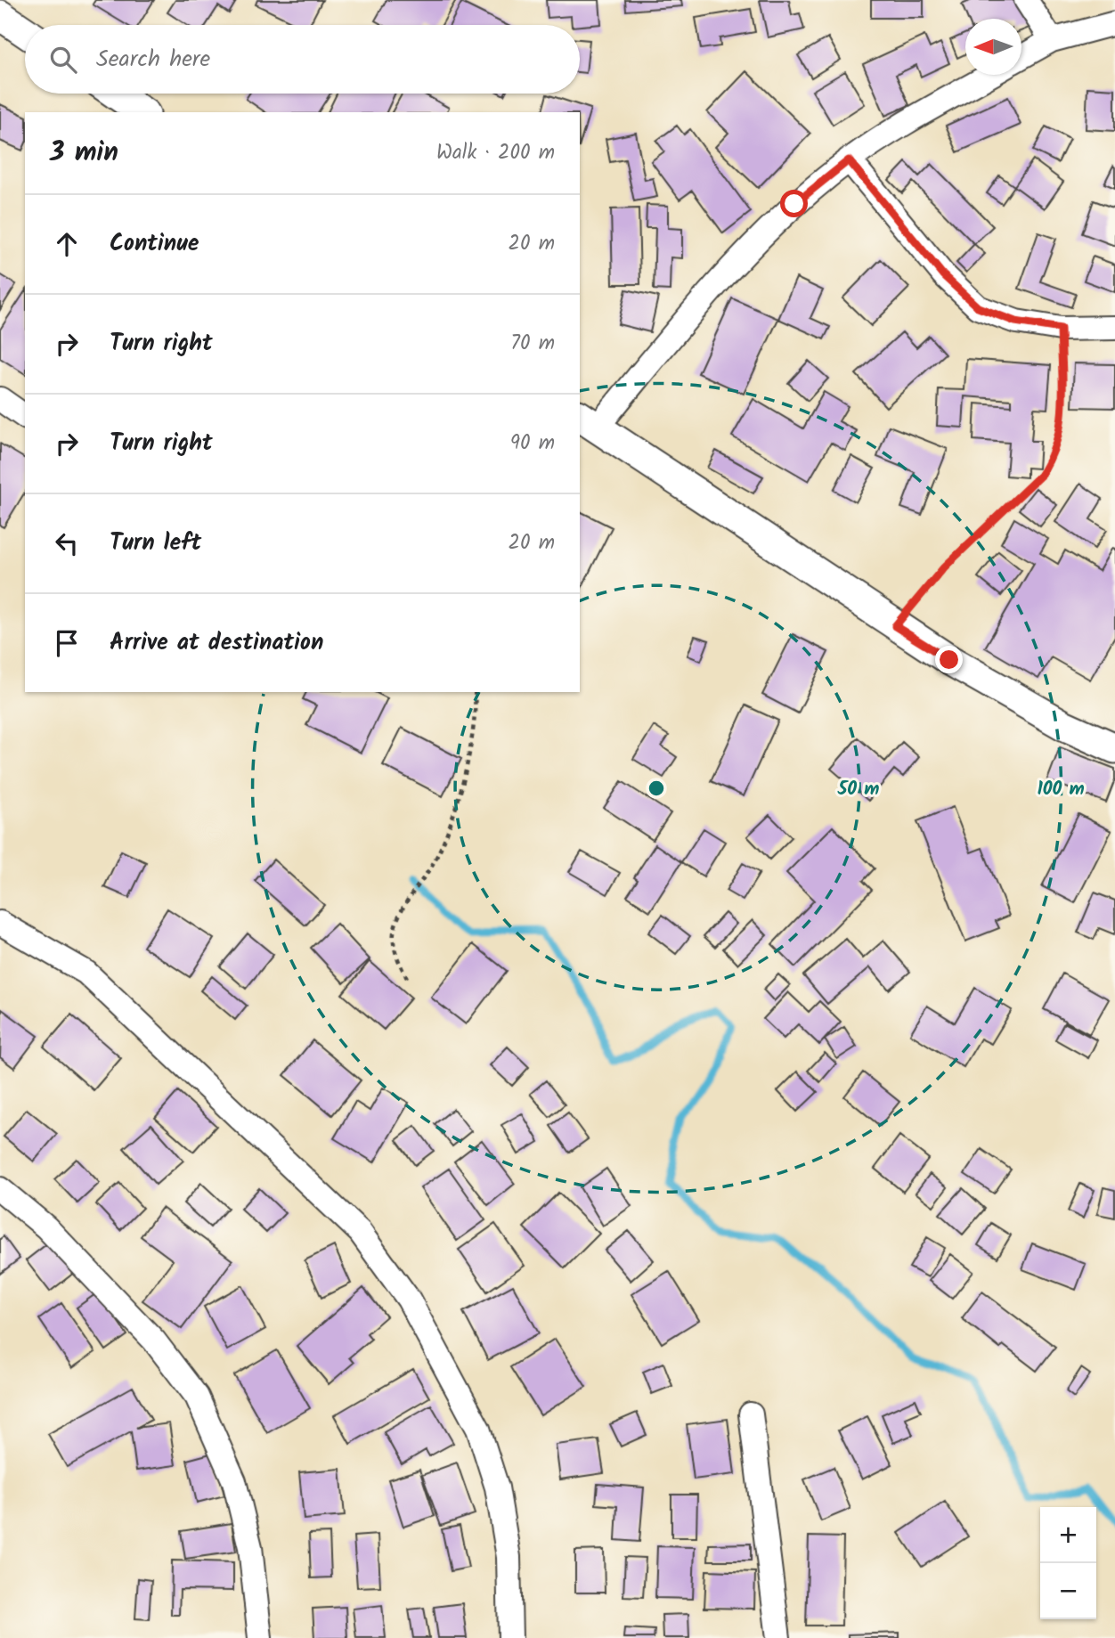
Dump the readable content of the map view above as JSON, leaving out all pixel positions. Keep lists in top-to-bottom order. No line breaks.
{"north":"left","page":{"search":"Search here","heading":["3 min","Walk · 200 m"],"list":[["Continue","20 m"],["Turn right","70 m"],["Turn right","90 m"],["Turn left","20 m"],"Arrive at destination"],"map_buttons":["+","−"]},"rings":["50 m","100 m"]}
